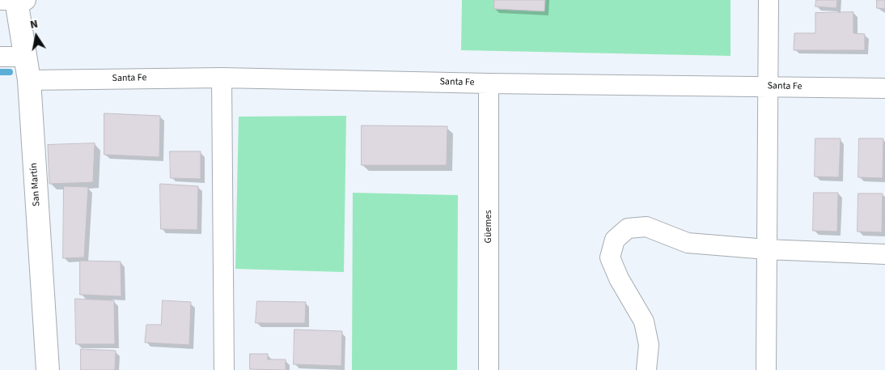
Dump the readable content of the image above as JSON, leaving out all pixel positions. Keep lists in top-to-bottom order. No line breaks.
{"streets":{"street":["Santa Fe","San Martín","Güemes"]},"crossings":[["Santa Fe","San Martín"],["Santa Fe","Güemes"]],"north":"top"}
